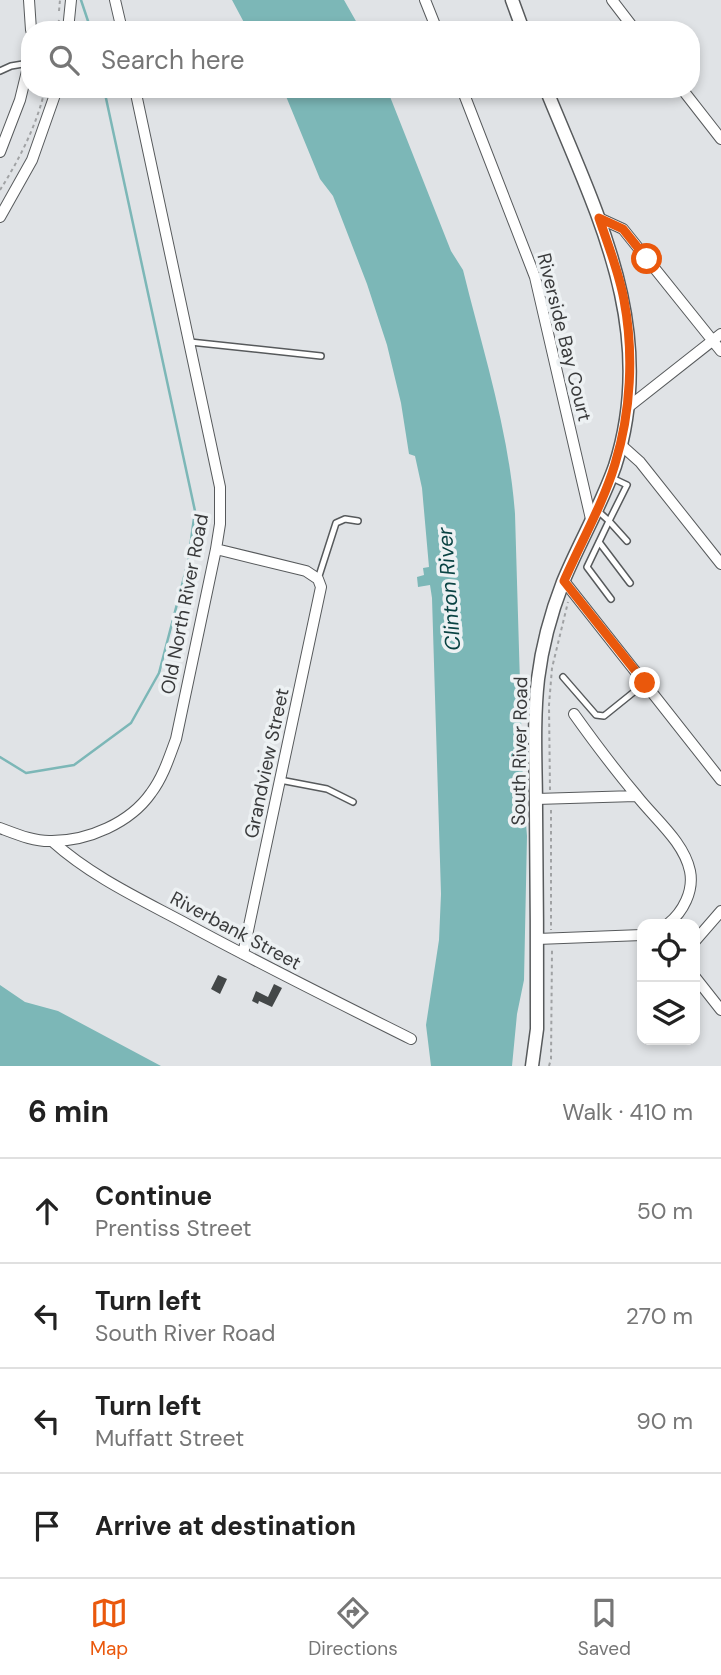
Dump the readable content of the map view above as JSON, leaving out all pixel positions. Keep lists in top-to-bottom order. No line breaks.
{"streets":{"street":["Riverside Bay Court","Old North River Road","South River Road","Grandview Street","Riverbank Street"]},"crossings":[["Riverside Bay Court","South River Road"],["Old North River Road","Riverbank Street"],["Grandview Street","Riverbank Street"]],"water":["Clinton River"],"page":{"search":"Search here","heading":["6 min","Walk · 410 m"],"list":[["Continue","Prentiss Street","50 m"],["Turn left","South River Road","270 m"],["Turn left","Muffatt Street","90 m"],"Arrive at destination"],"nav":["Map","Directions","Saved"]}}
